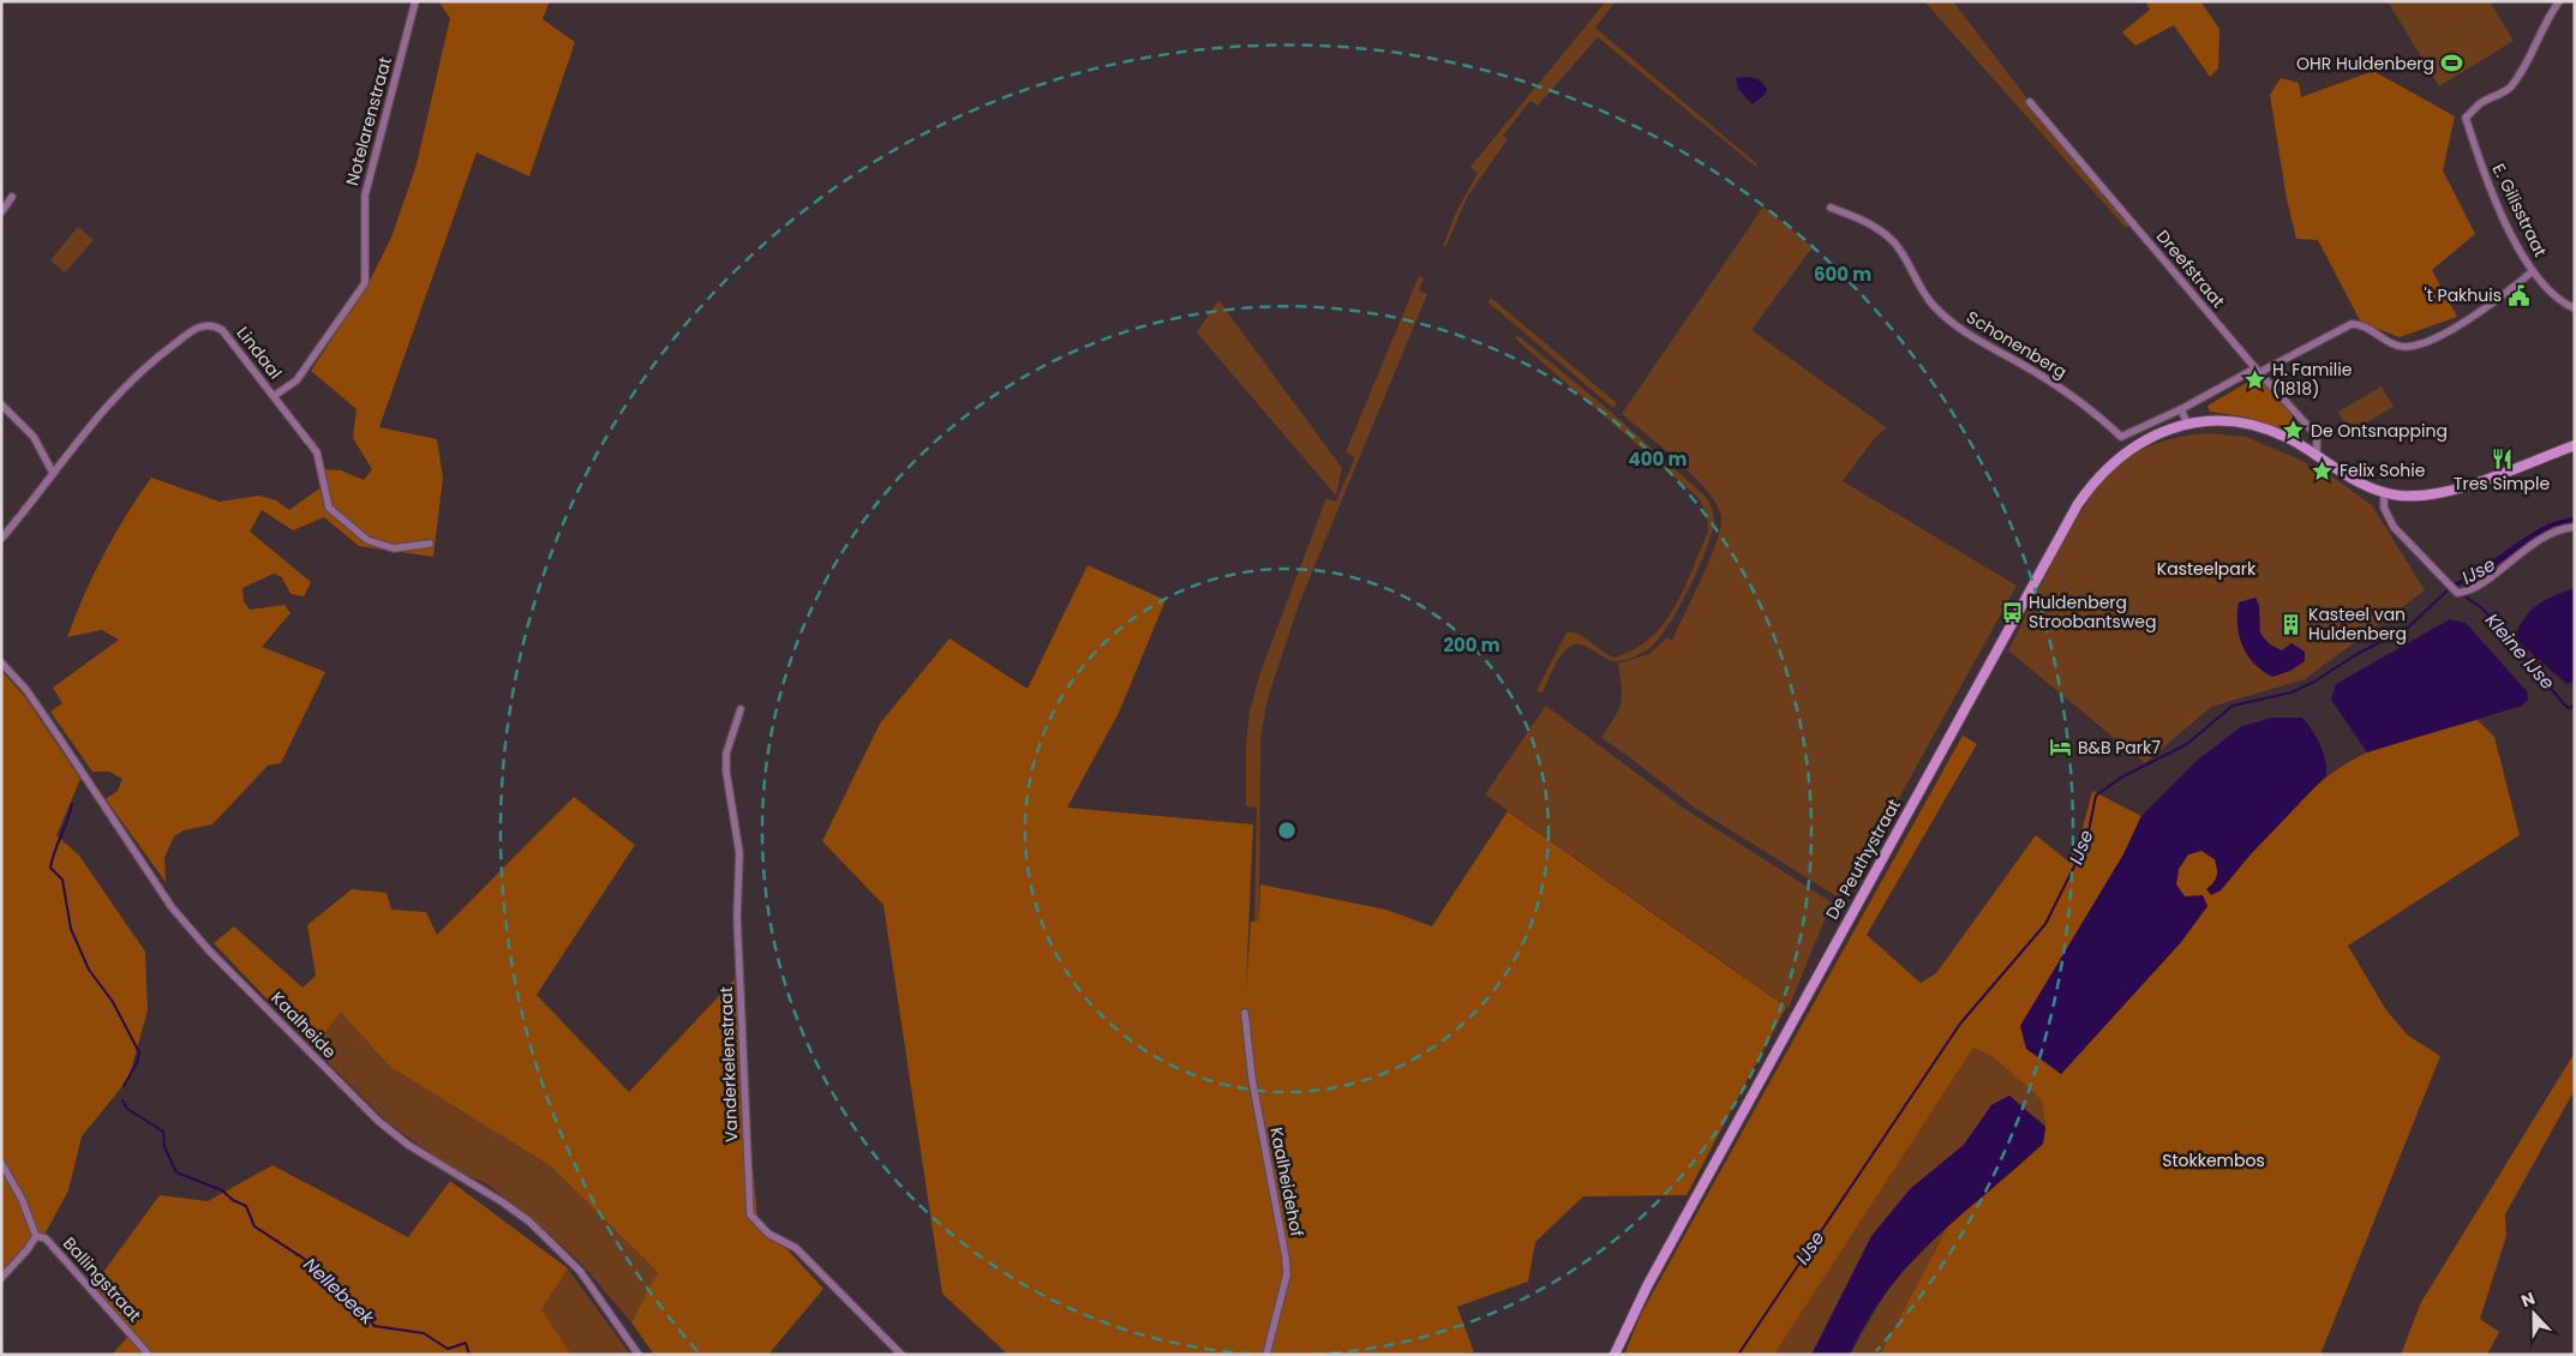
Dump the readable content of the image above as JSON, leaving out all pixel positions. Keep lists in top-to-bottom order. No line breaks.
{"streets":{"main road":["De Peuthystraat"],"street":["Notelarenstraat","E. Gilisstraat","Dreefstraat","Schonenberg","Lindaal","Kaalheide","Vanderkelenstraat","Kaalheidehof","Ballingstraat"]},"crossings":[["Notelarenstraat","Lindaal"],["Dreefstraat","De Peuthystraat"]],"water":["IJse","Kleine IJse","Nellebeek"],"parks":["Kasteelpark","Stokkembos"],"places":{"sports":["OHR Huldenberg"],"public building":["'t Pakhuis"],"place":["H. Familie (1818)","De Ontsnapping","Felix Sohie"],"restaurant":["Tres Simple"],"bus stop":["Huldenberg Stroobantsweg"],"building":["Kasteel van Huldenberg"],"hotel":["B&B Park7"]},"north":"top","rings":["600 m","400 m","200 m"]}
